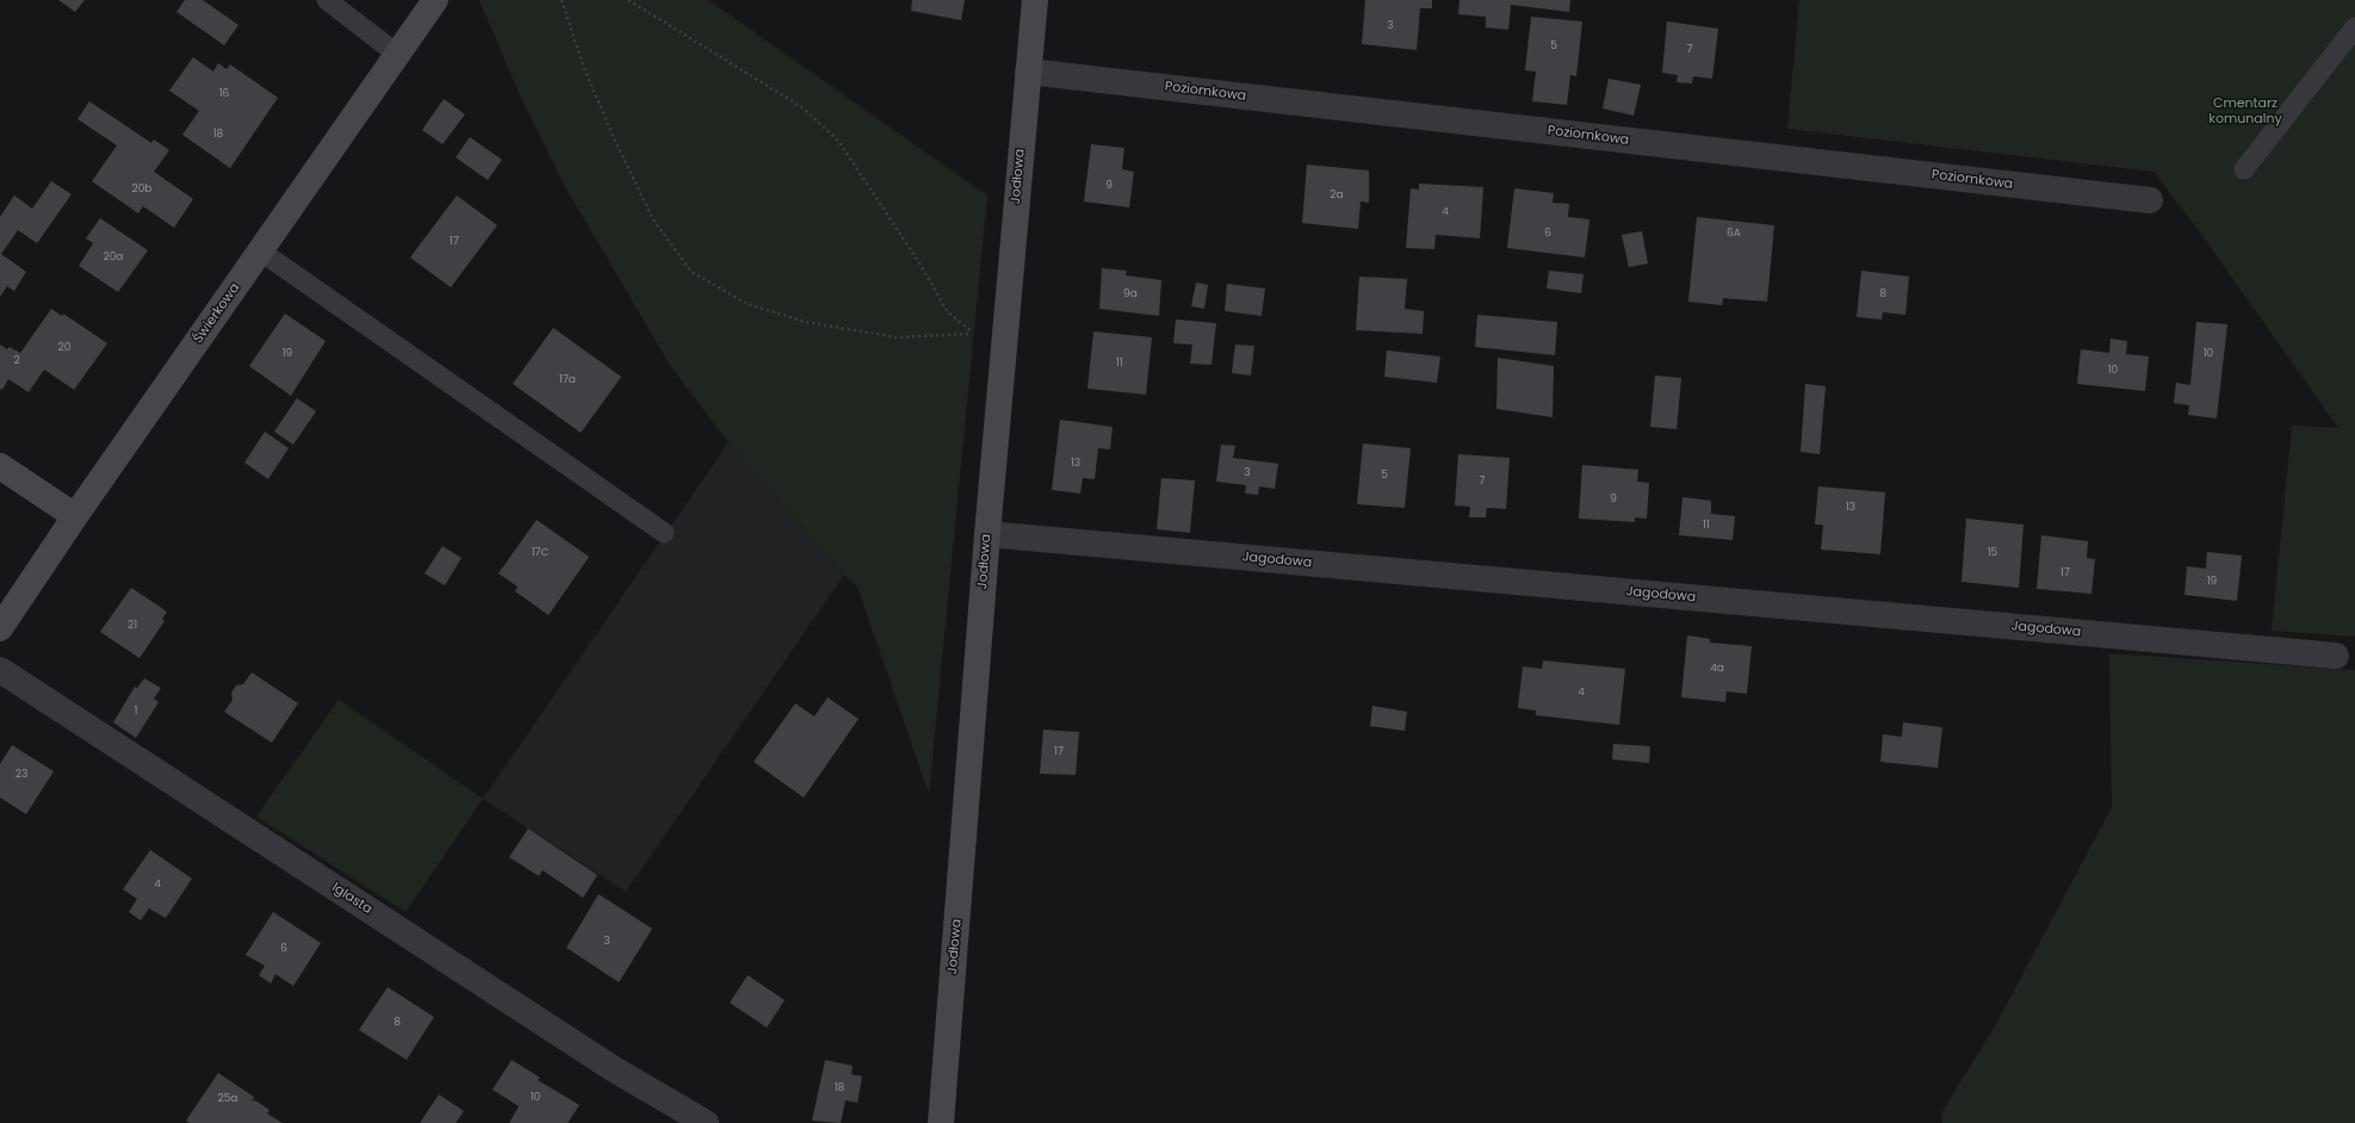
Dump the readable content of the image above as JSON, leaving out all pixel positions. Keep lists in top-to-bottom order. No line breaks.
{"streets":{"street":["Poziomkowa","Jodłowa","Świerkowa","Jagodowa","Iglasta"]},"crossings":[["Poziomkowa","Jodłowa"],["Jodłowa","Jagodowa"]],"parks":["Cmentarz komunalny"],"house_numbers":["3","5","7","16","18","9","20b","2a","4","6","6A","17","20a","9a","8","20","19","10","2","11","10","17a","13","3","5","7","9","13","11","17C","15","17","19","21","4a","4","1","17","23","4","3","6","8","18","10","25a"]}
